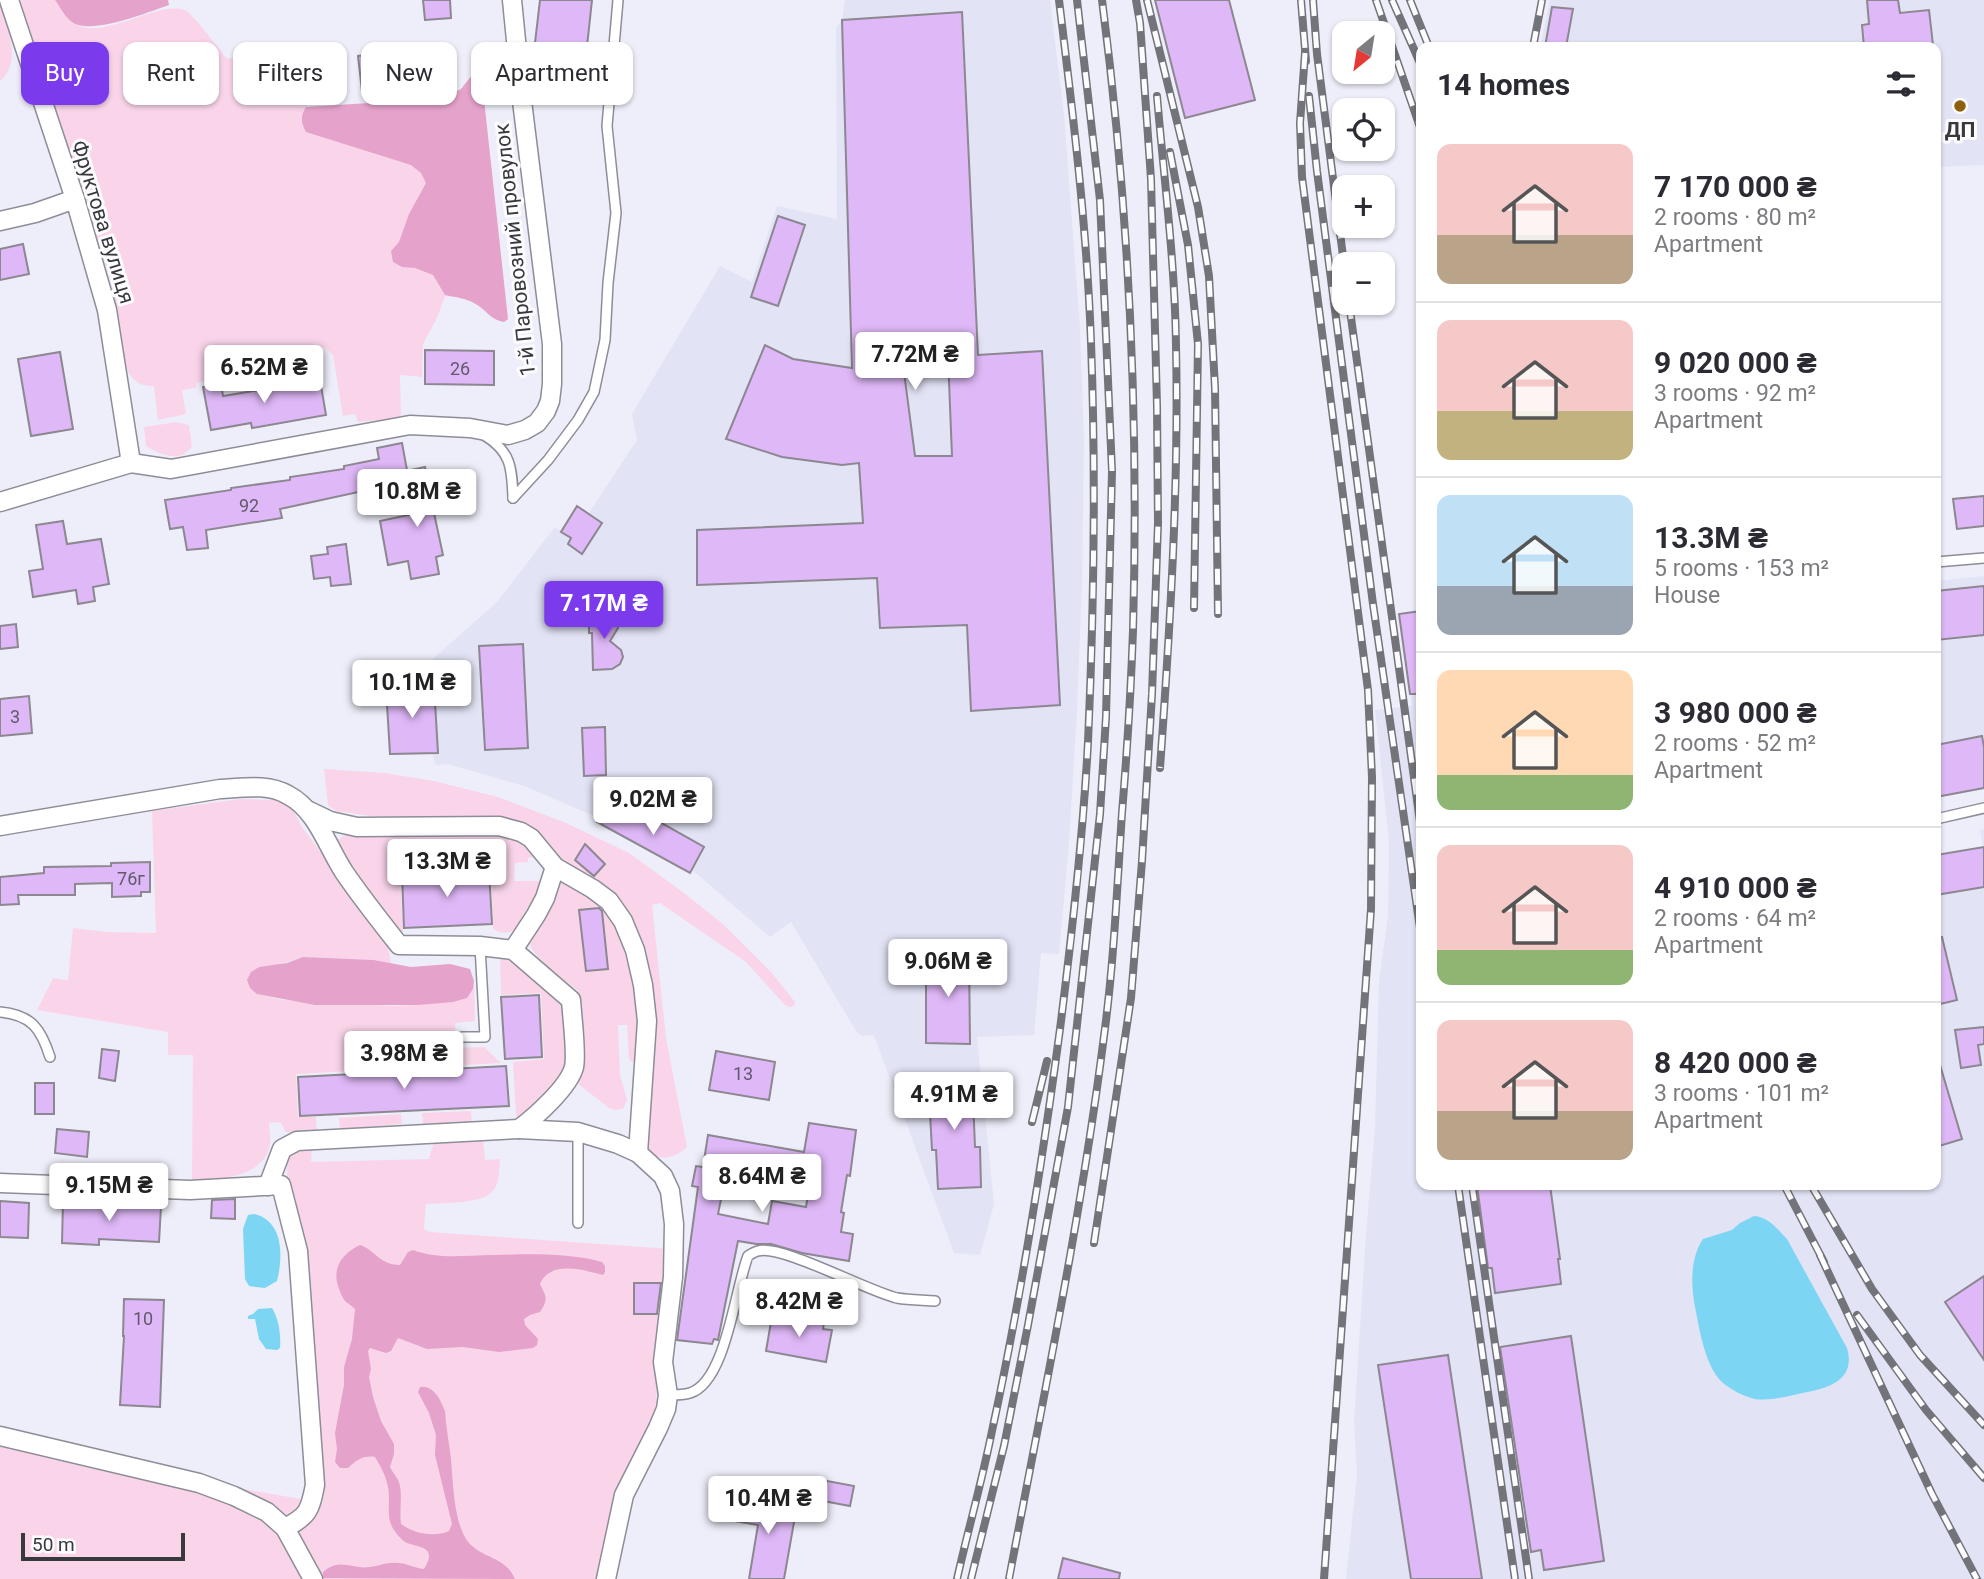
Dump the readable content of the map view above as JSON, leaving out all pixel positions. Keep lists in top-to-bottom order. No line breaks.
{"streets":{"street":["Фруктова вулиця","1-й Паровозний провулок"]},"places":["ДП"],"house_numbers":["26","92","3","76г","13","10"],"scale_bar":"50 m","north":"bottom left","page":{"map_buttons":["+","−"],"chip":["Buy","Rent","Filters","New","Apartment"],"heading":"14 homes","list":[{"name":"7 170 000 ₴","note":"2 rooms · 80 m² · Apartment"},{"name":"9 020 000 ₴","note":"3 rooms · 92 m² · Apartment"},{"name":"13.3M ₴","note":"5 rooms · 153 m² · House"},{"name":"3 980 000 ₴","note":"2 rooms · 52 m² · Apartment"},{"name":"4 910 000 ₴","note":"2 rooms · 64 m² · Apartment"},{"name":"8 420 000 ₴","note":"3 rooms · 101 m² · Apartment"}],"price":["7.72M ₴","6.52M ₴","10.8M ₴","7.17M ₴","10.1M ₴","9.02M ₴","13.3M ₴","9.06M ₴","3.98M ₴","4.91M ₴","8.64M ₴","9.15M ₴","8.42M ₴","10.4M ₴"],"scale":"50 m"}}
